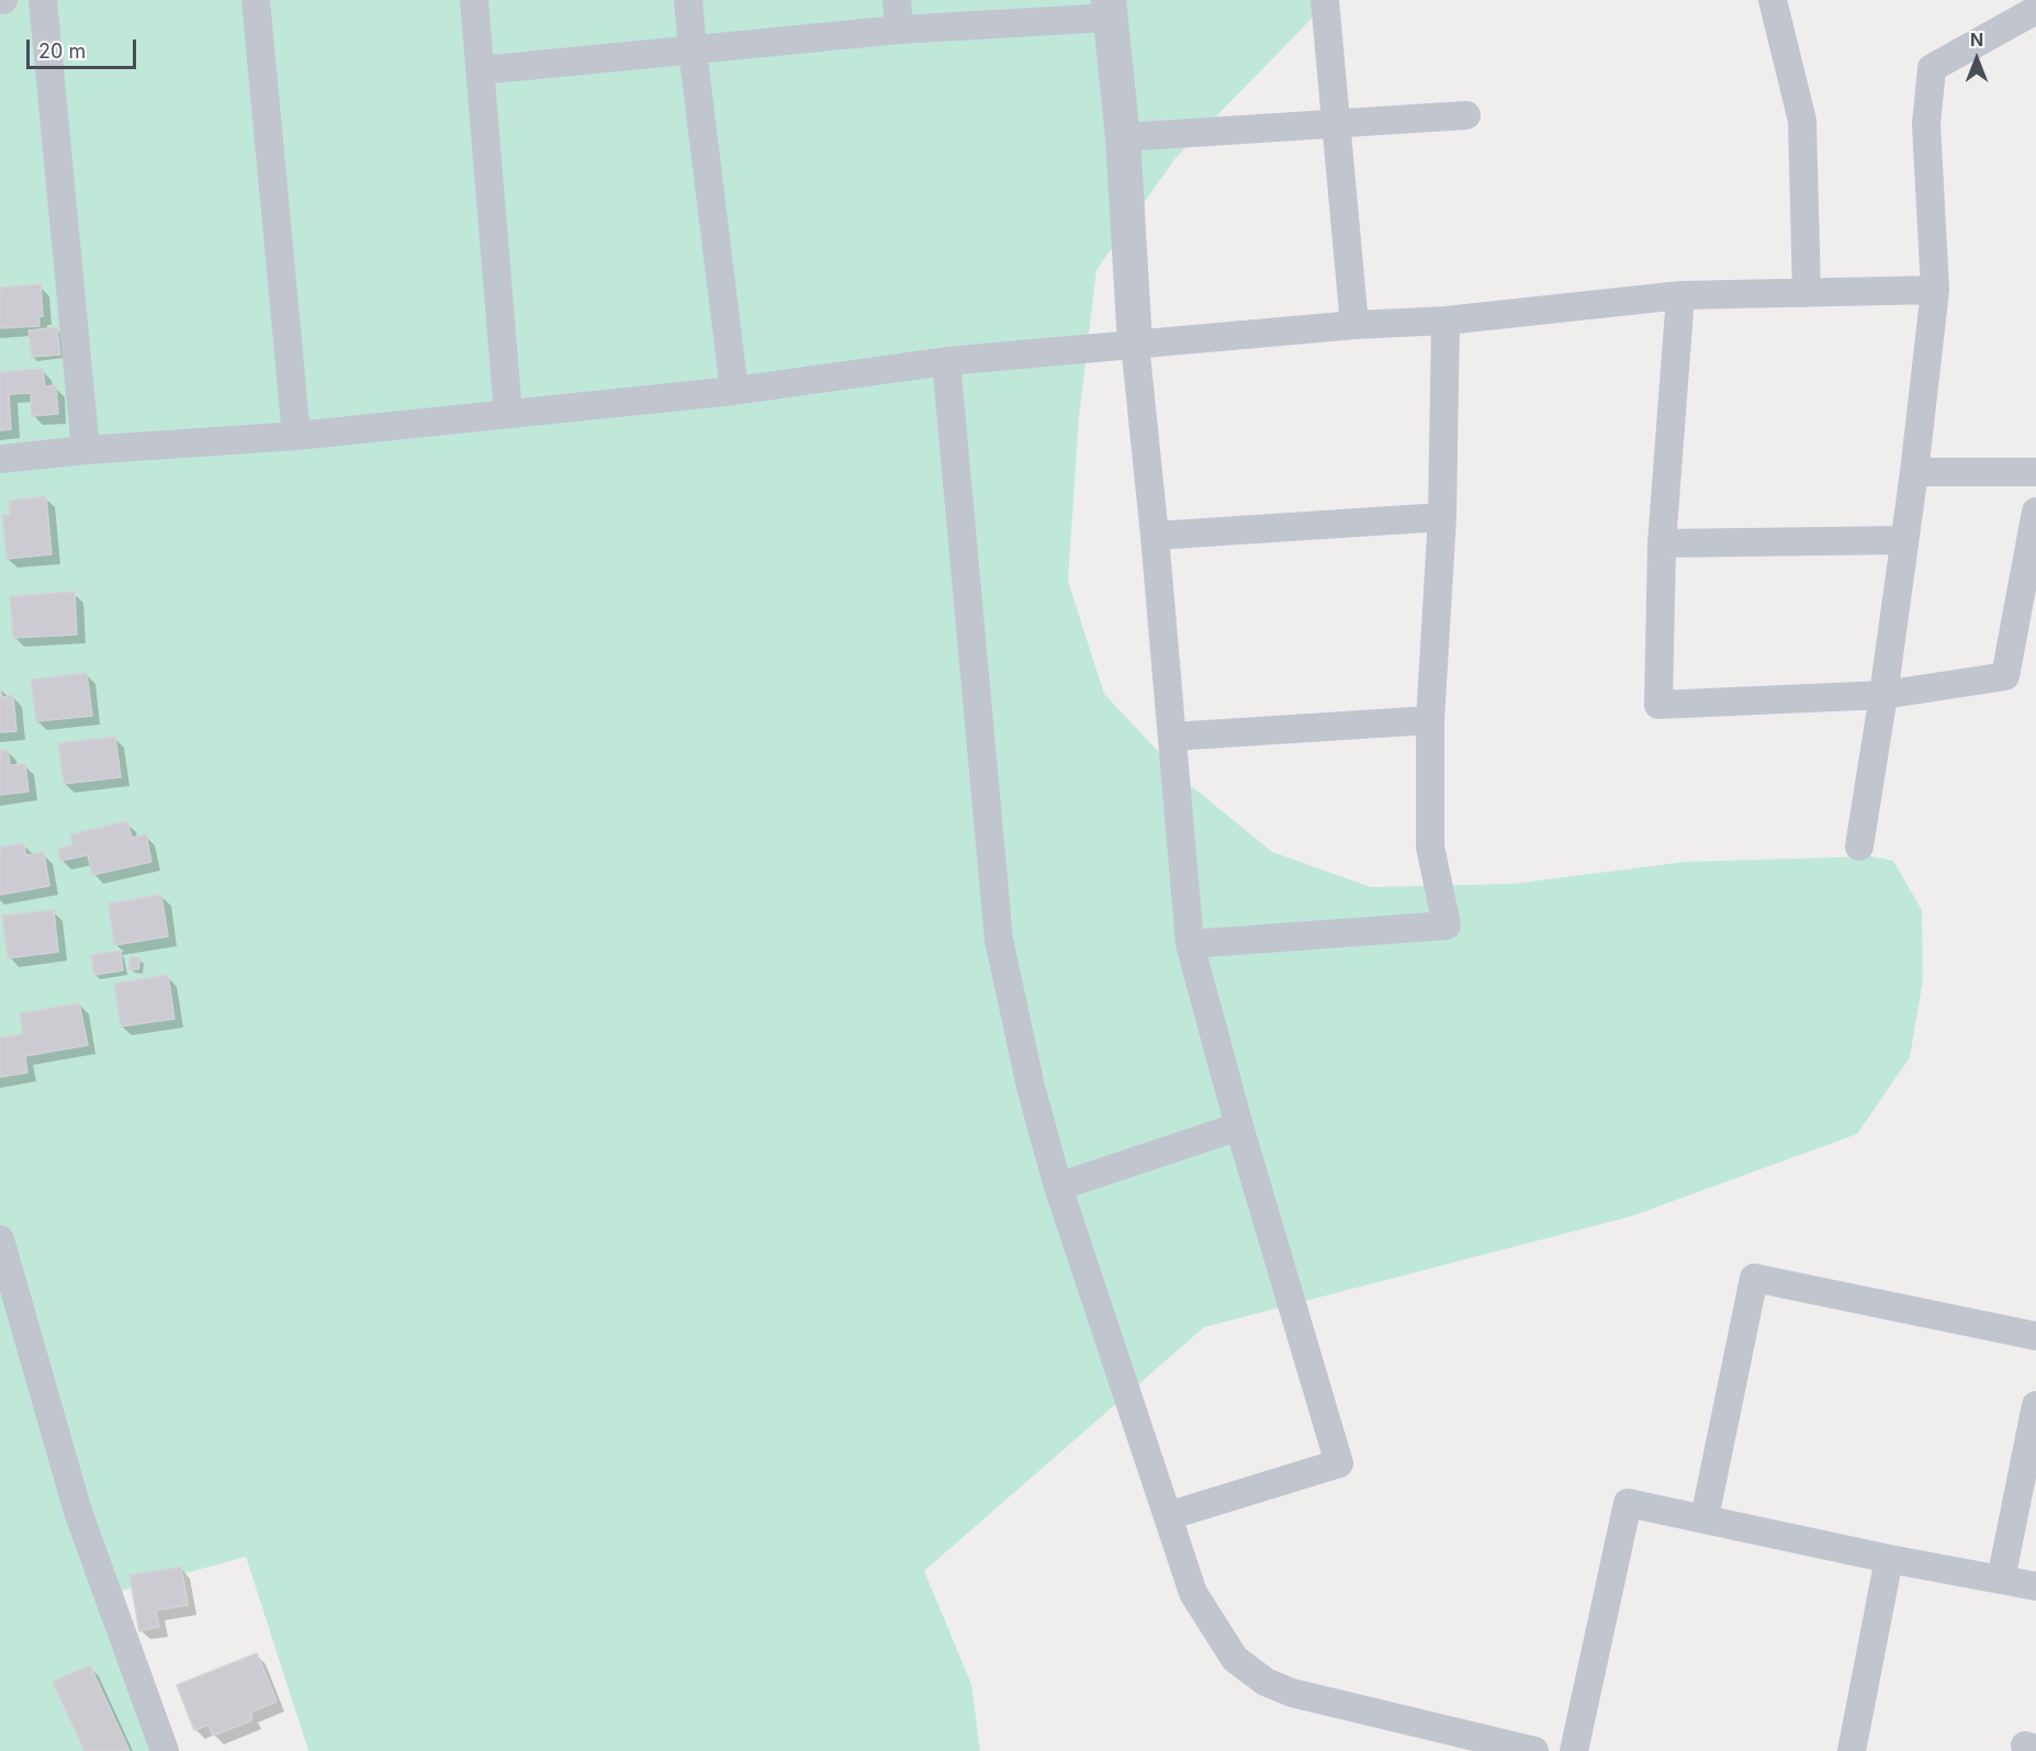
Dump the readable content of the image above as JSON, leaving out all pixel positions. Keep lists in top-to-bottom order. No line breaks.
{"scale_bar":"20 m","north":"top"}
